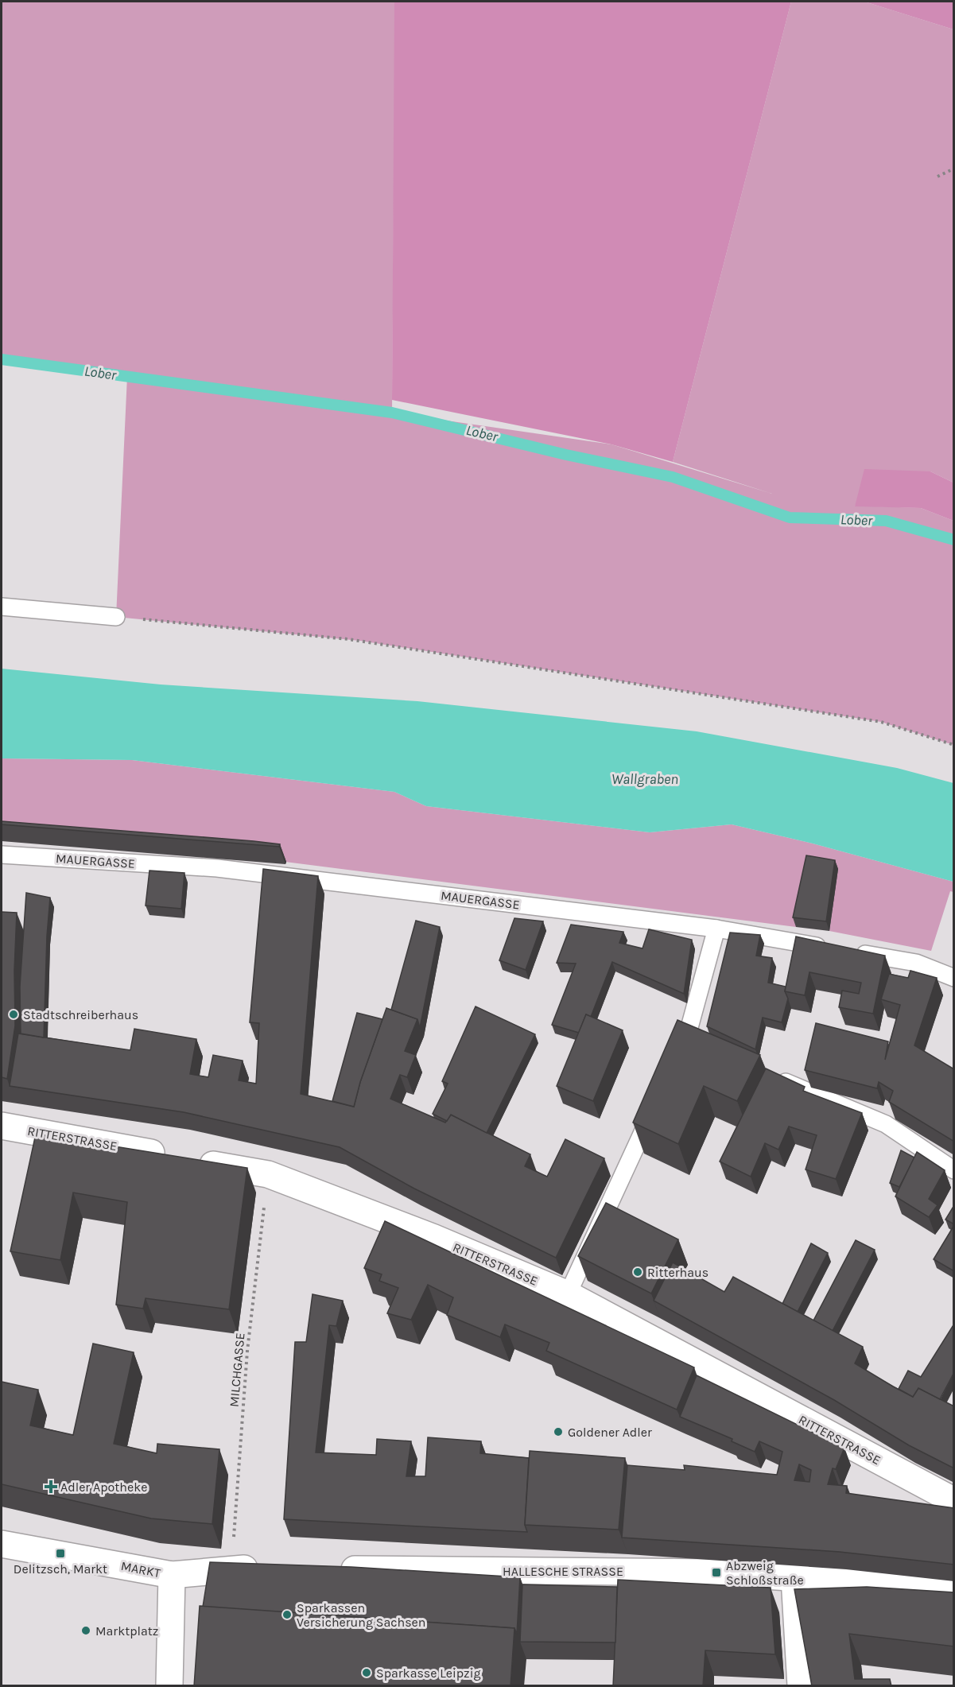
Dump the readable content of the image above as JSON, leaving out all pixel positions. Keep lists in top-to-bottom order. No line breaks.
{"streets":{"street":["RITTERSTRASSE","MARKT","HALLESCHE STRASSE"],"lane":["MAUERGASSE"],"path":["MILCHGASSE"]},"crossings":[["RITTERSTRASSE","MILCHGASSE"]],"water":["Lober","Wallgraben"],"places":{"other":["Stadtschreiberhaus","Ritterhaus","Goldener Adler","Sparkassen Versicherung Sachsen","Marktplatz","Sparkasse Leipzig"],"health":["Adler Apotheke"],"transit":["Delitzsch, Markt","Abzweig Schloßstraße"]}}
